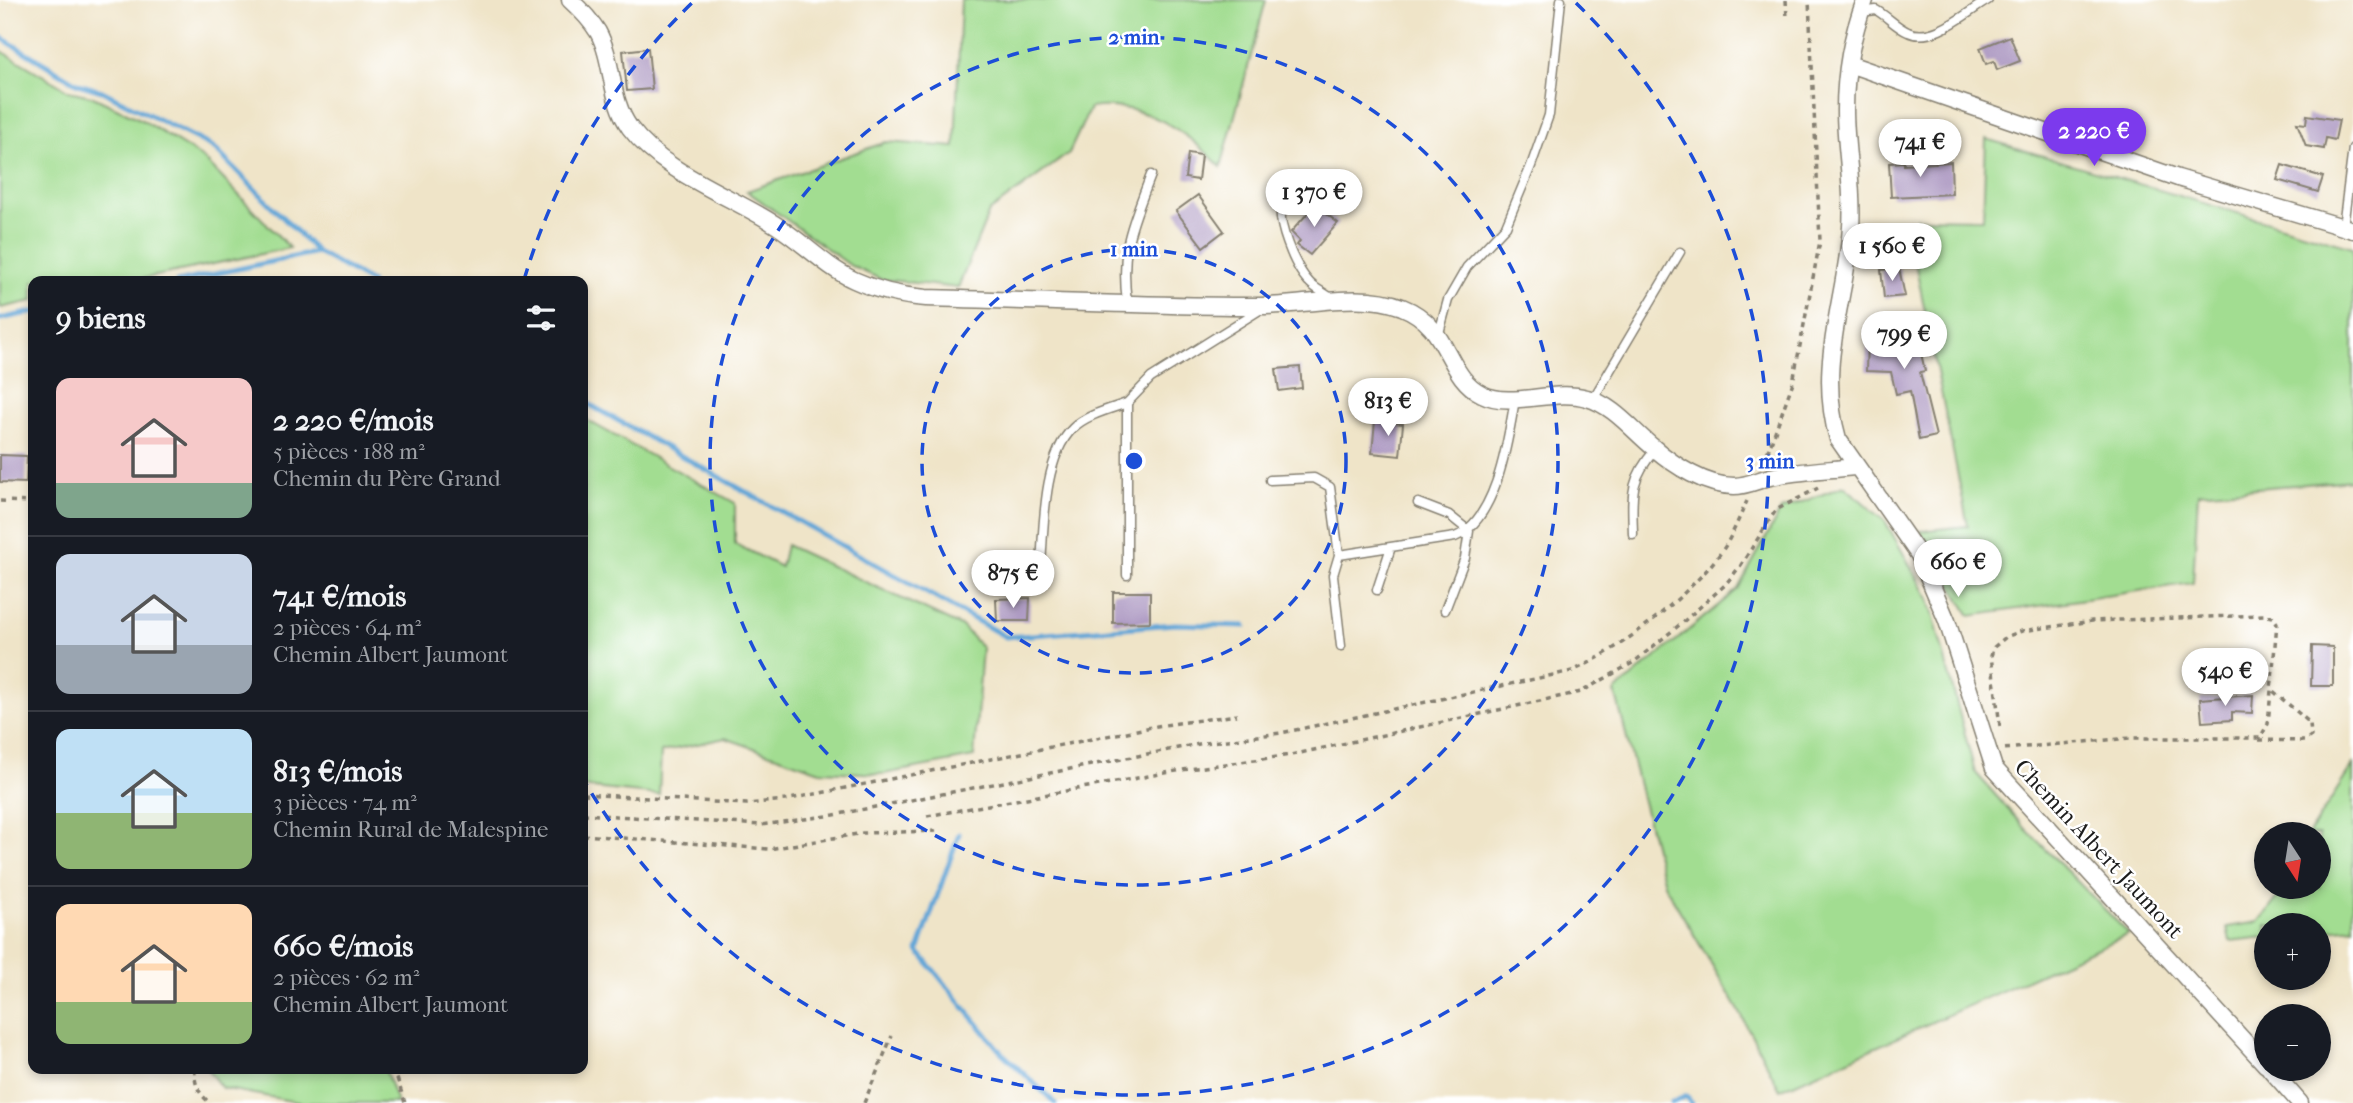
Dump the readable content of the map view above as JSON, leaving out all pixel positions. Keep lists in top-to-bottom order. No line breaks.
{"streets":{"street":["Chemin Albert Jaumont"]},"north":"bottom","page":{"price":["2 220 €","741 €","1 370 €","1 560 €","799 €","813 €","660 €","875 €","540 €"],"heading":"9 biens","list":[{"name":"2 220 €/mois","note":"5 pièces · 188 m² · Chemin du Père Grand"},{"name":"741 €/mois","note":"2 pièces · 64 m² · Chemin Albert Jaumont"},{"name":"813 €/mois","note":"3 pièces · 74 m² · Chemin Rural de Malespine"},{"name":"660 €/mois","note":"2 pièces · 62 m² · Chemin Albert Jaumont"}],"map_buttons":["+","−"]},"rings":["2 min","1 min","3 min"]}
